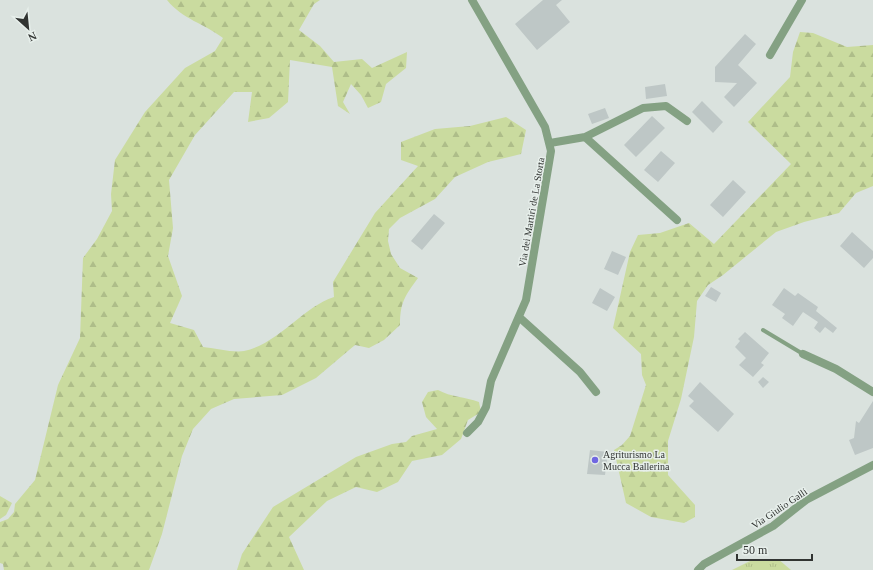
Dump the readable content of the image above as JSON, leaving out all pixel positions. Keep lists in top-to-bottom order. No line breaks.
{"streets":{"street":["Via dei Martiri de La Storta","Via Giulio Galli"]},"places":["Agriturismo La Mucca Ballerina"],"scale_bar":"50 m","north":"bottom right"}
